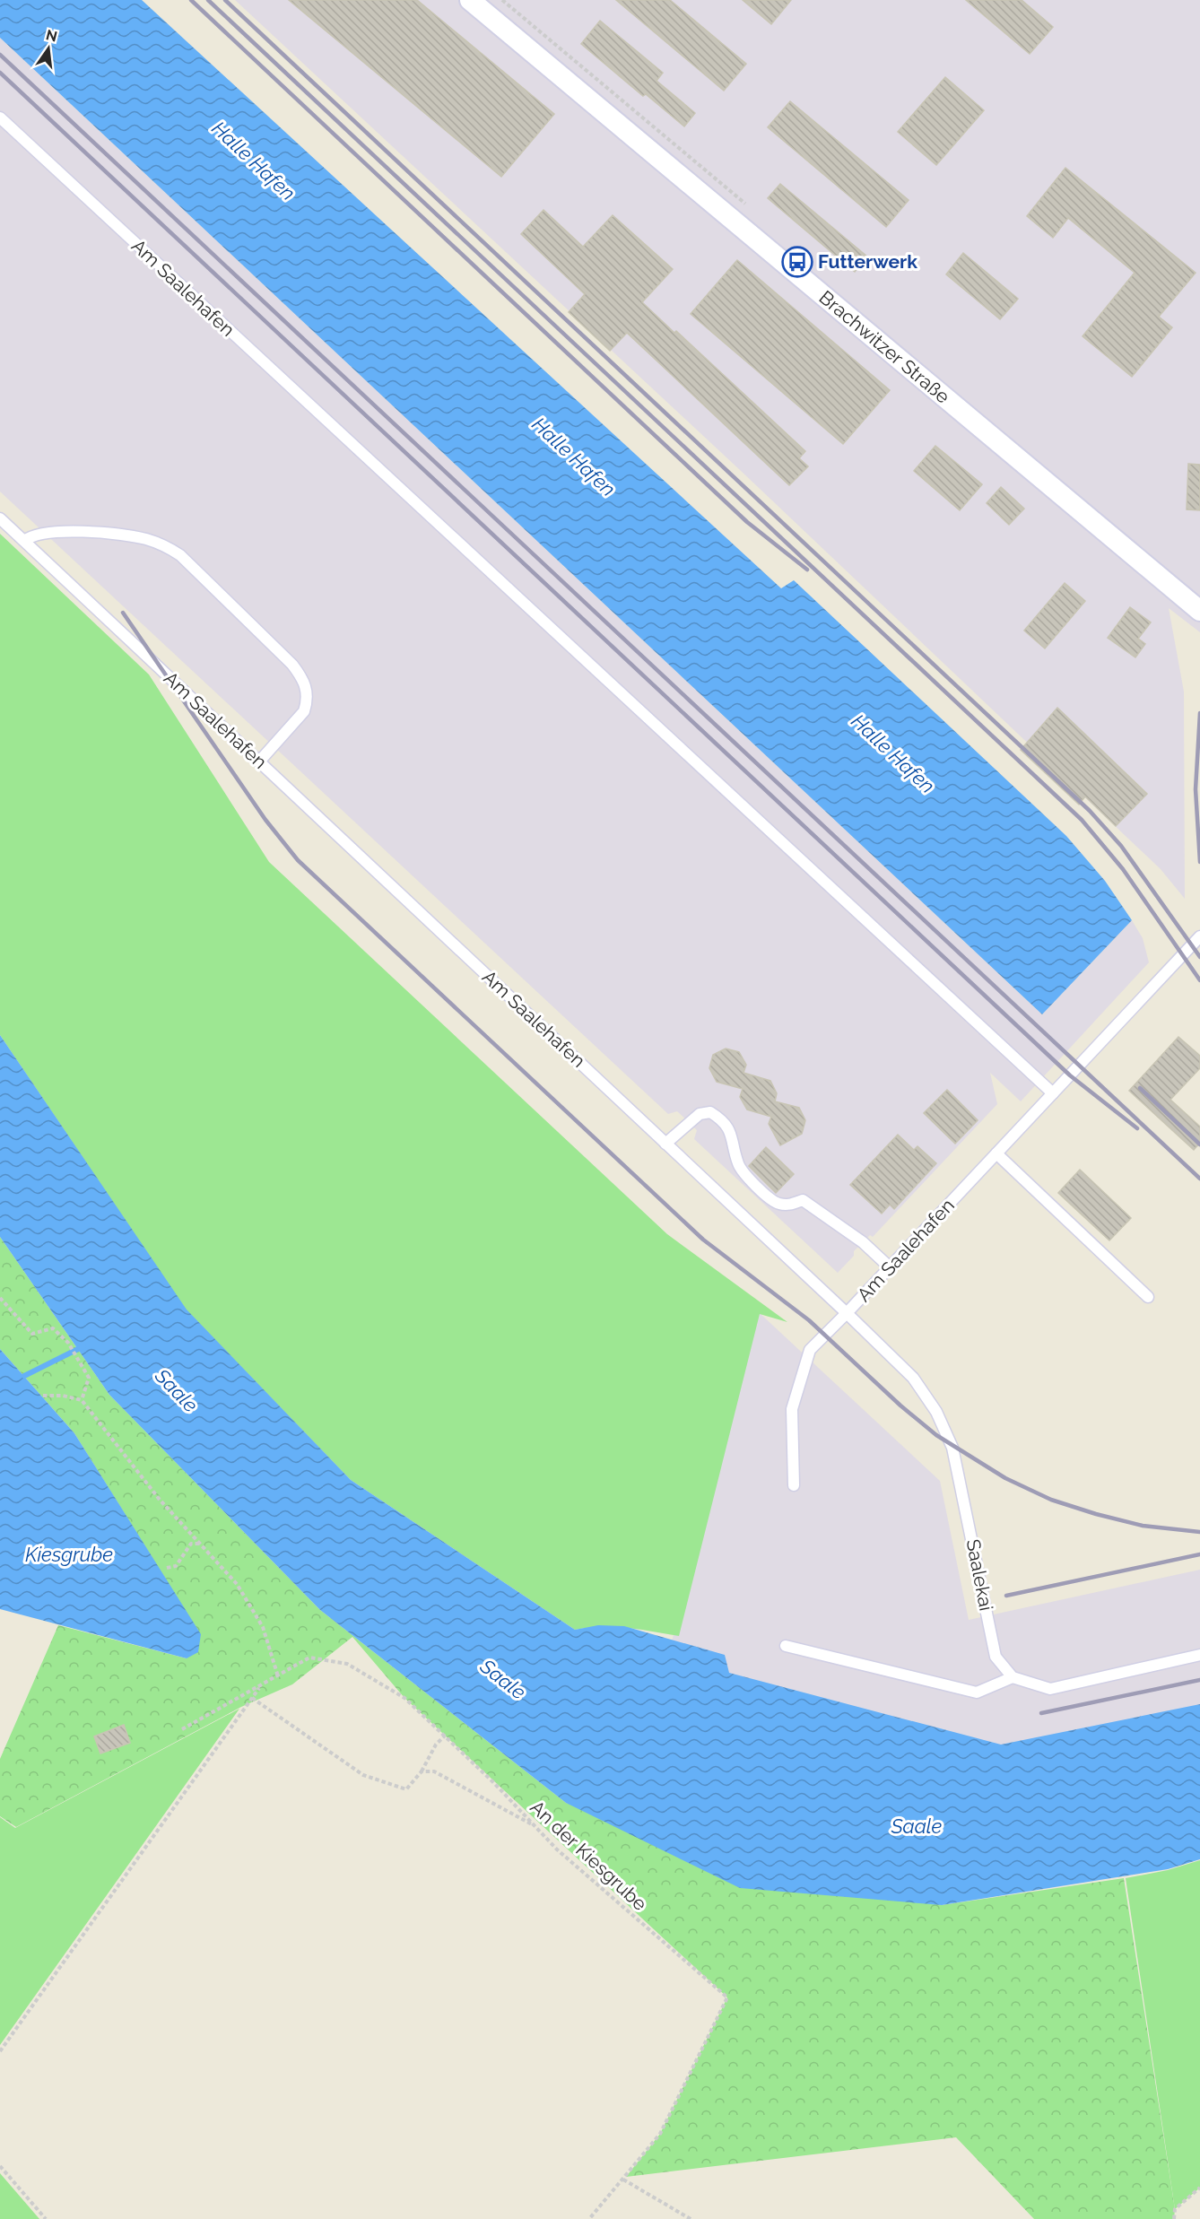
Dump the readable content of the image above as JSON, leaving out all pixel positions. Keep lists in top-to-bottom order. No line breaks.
{"streets":{"street":["Brachwitzer Straße"],"lane":["Am Saalehafen","Saalekai"],"path":["An der Kiesgrube"]},"crossings":[["Am Saalehafen","Saalekai"]],"water":["Halle Hafen","Saale","Kiesgrube"],"places":{"bus stop":["Futterwerk"]},"north":"top"}
